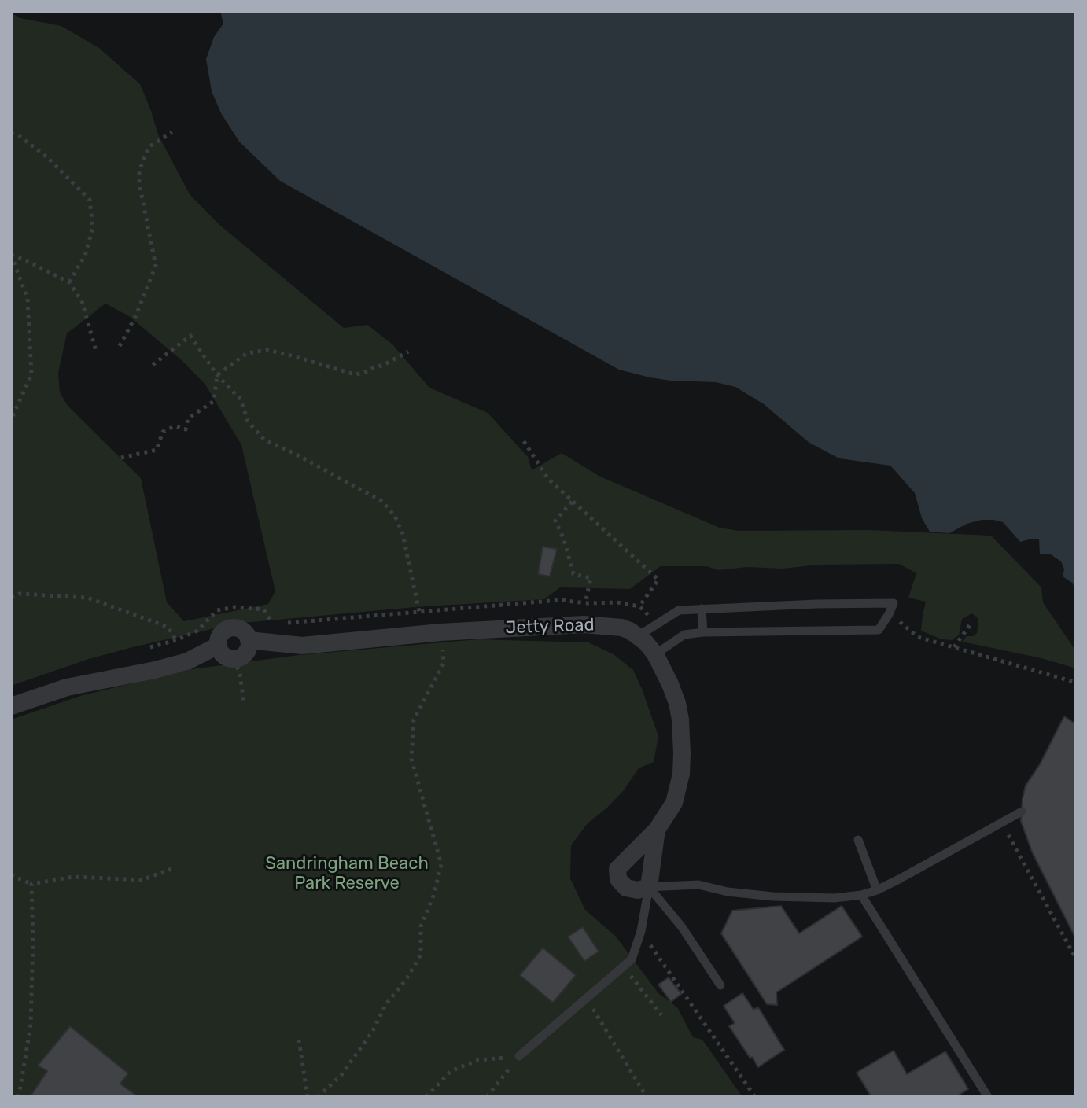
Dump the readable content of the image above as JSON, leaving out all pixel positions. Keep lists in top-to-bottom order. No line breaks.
{"streets":{"street":["Jetty Road"]},"parks":["Sandringham Beach Park Reserve"]}
